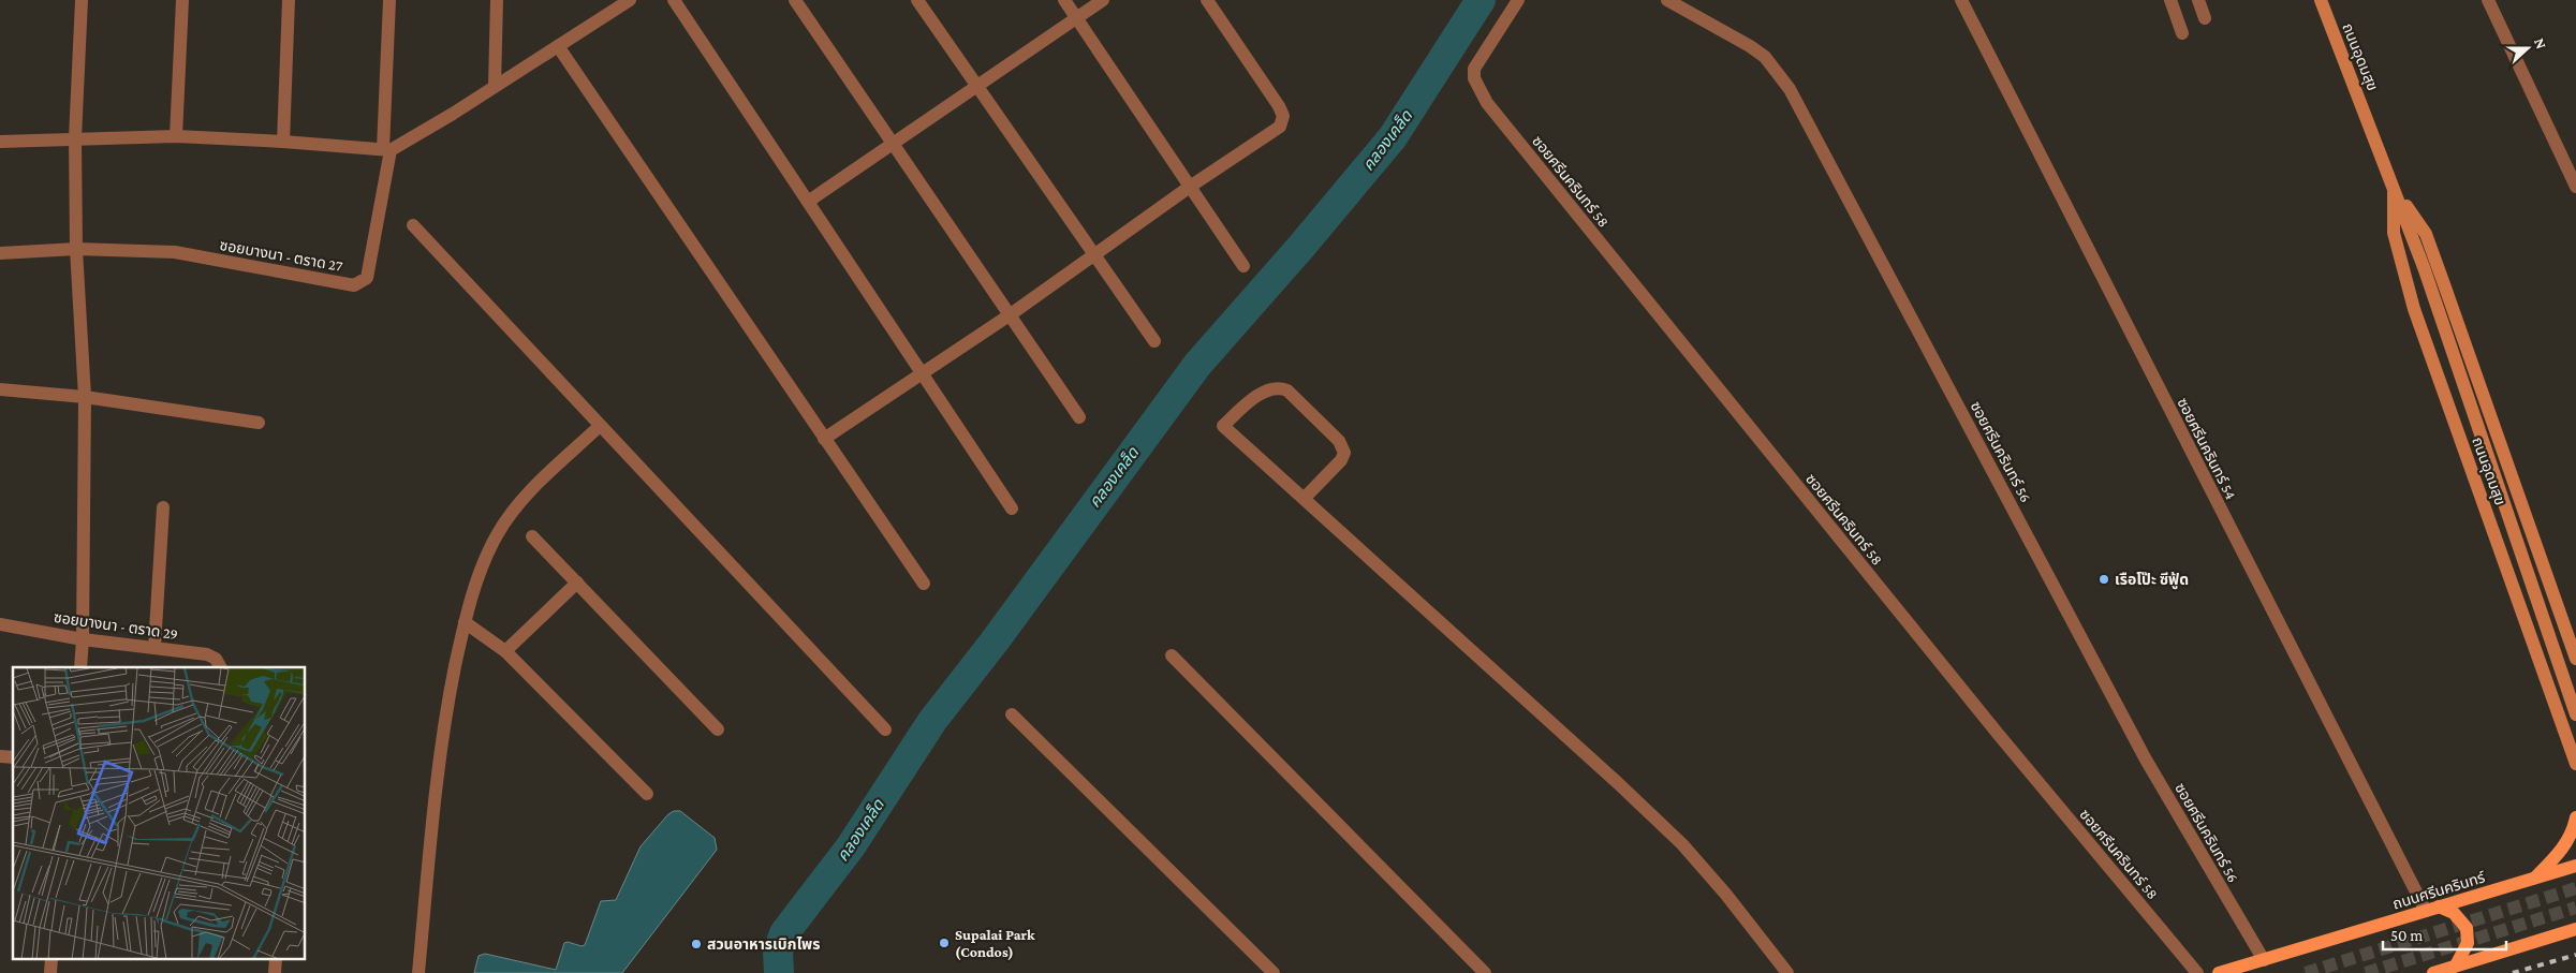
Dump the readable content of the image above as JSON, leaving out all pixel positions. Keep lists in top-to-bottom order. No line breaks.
{"streets":{"main road":["ถนนอุดมสุข","ถนนศรีนครินทร์"],"street":["ซอยศรีนครินทร์ 58","ซอยบางนา - ตราด 27","ซอยศรีนครินทร์ 54","ซอยศรีนครินทร์ 56","ซอยบางนา - ตราด 29"]},"crossings":[["ซอยศรีนครินทร์ 54","ถนนศรีนครินทร์"],["ซอยศรีนครินทร์ 56","ถนนศรีนครินทร์"]],"water":["คลองเคล็ด"],"places":["เรือโป๊ะ ซีฟู้ด","Supalai Park (Condos)","สวนอาหารเบิกไพร"],"scale_bar":"50 m","north":"right"}
